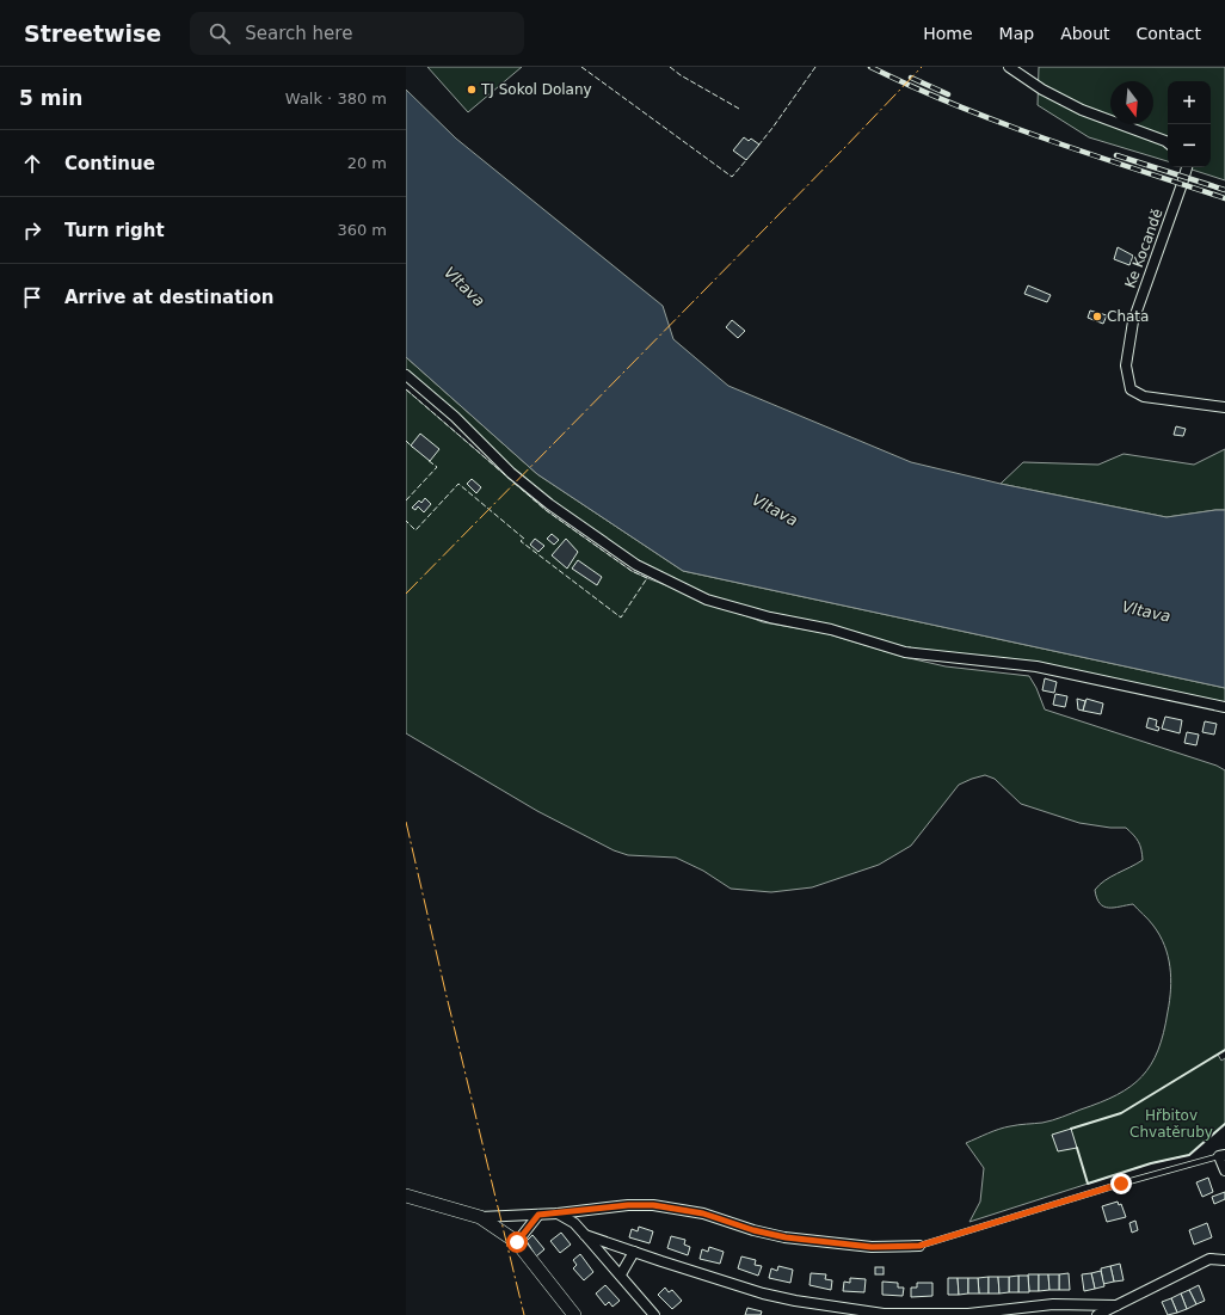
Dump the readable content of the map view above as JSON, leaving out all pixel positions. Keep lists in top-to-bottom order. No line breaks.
{"streets":{"street":["Ke Kocandě"]},"water":["Vltava"],"parks":["Hřbitov Chvatěruby"],"places":["TJ Sokol Dolany","Chata"],"north":"bottom","page":{"header":"Streetwise","search":"Search here","nav":["Home","Map","About","Contact"],"heading":["5 min","Walk · 380 m"],"map_buttons":["+","−"],"list":[["Continue","20 m"],["Turn right","360 m"],"Arrive at destination"]}}
